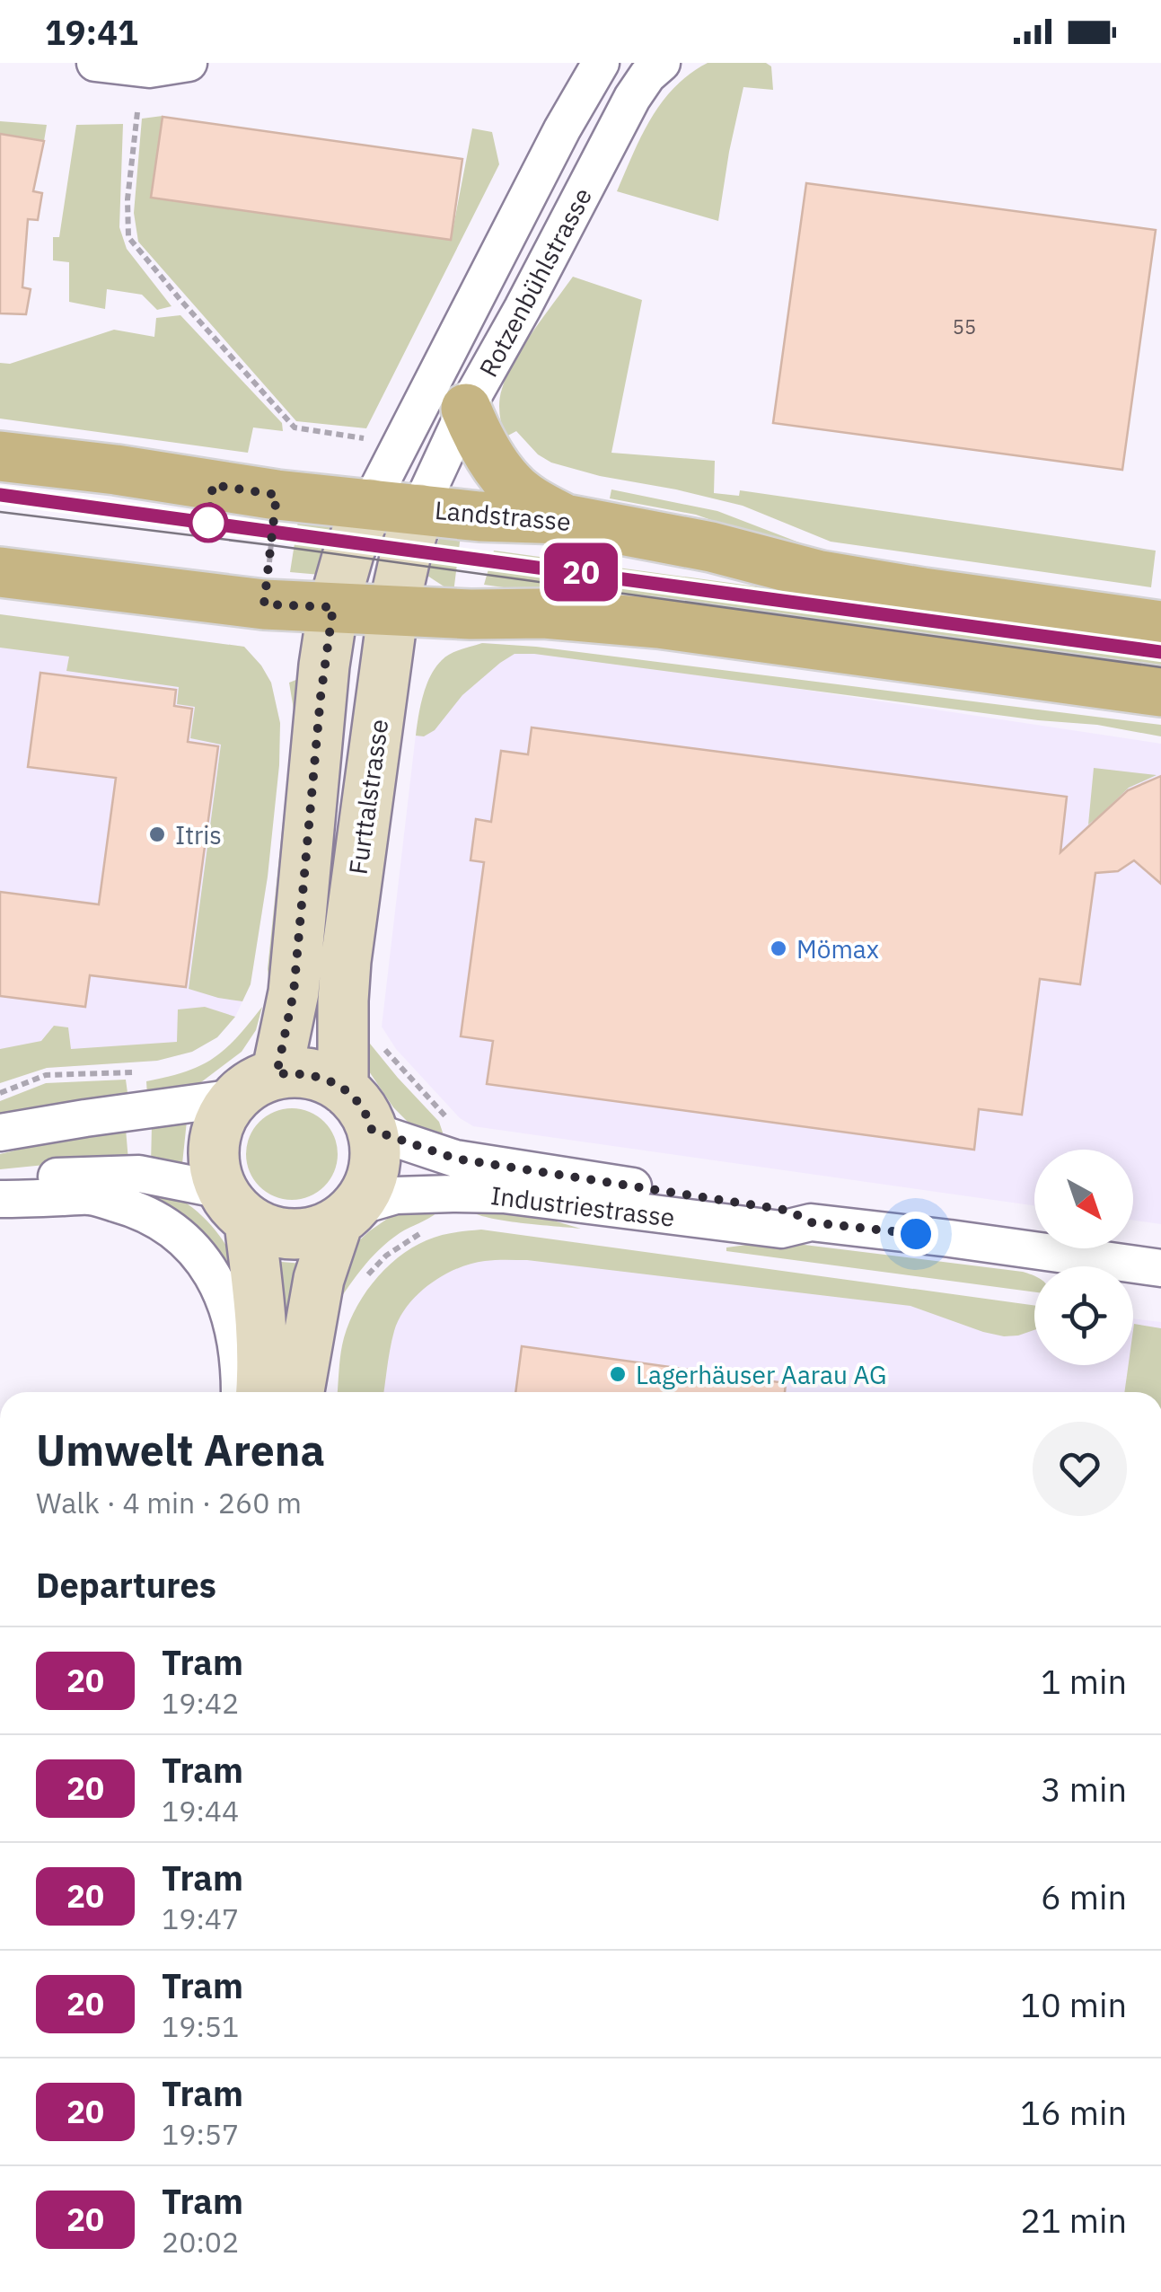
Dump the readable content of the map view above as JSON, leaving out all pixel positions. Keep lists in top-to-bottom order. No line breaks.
{"streets":{"main road":["Landstrasse","Furttalstrasse"],"street":["Rotzenbühlstrasse","Industriestrasse"]},"crossings":[["Rotzenbühlstrasse","Landstrasse"],["Rotzenbühlstrasse","Furttalstrasse"],["Landstrasse","Furttalstrasse"],["Furttalstrasse","Industriestrasse"]],"places":["Itris","Mömax","Lagerhäuser Aarau AG"],"lines":["tram line 20"],"house_numbers":["55"],"north":"bottom right","page":{"status":"19:41","on_map":"20","heading":[["Umwelt Arena","Walk · 4 min · 260 m"],"Departures"],"list":[{"mark":"20","name":"Tram","note":"19:42","value":"1 min"},{"mark":"20","name":"Tram","note":"19:44","value":"3 min"},{"mark":"20","name":"Tram","note":"19:47","value":"6 min"},{"mark":"20","name":"Tram","note":"19:51","value":"10 min"},{"mark":"20","name":"Tram","note":"19:57","value":"16 min"},{"mark":"20","name":"Tram","note":"20:02","value":"21 min"}]}}
